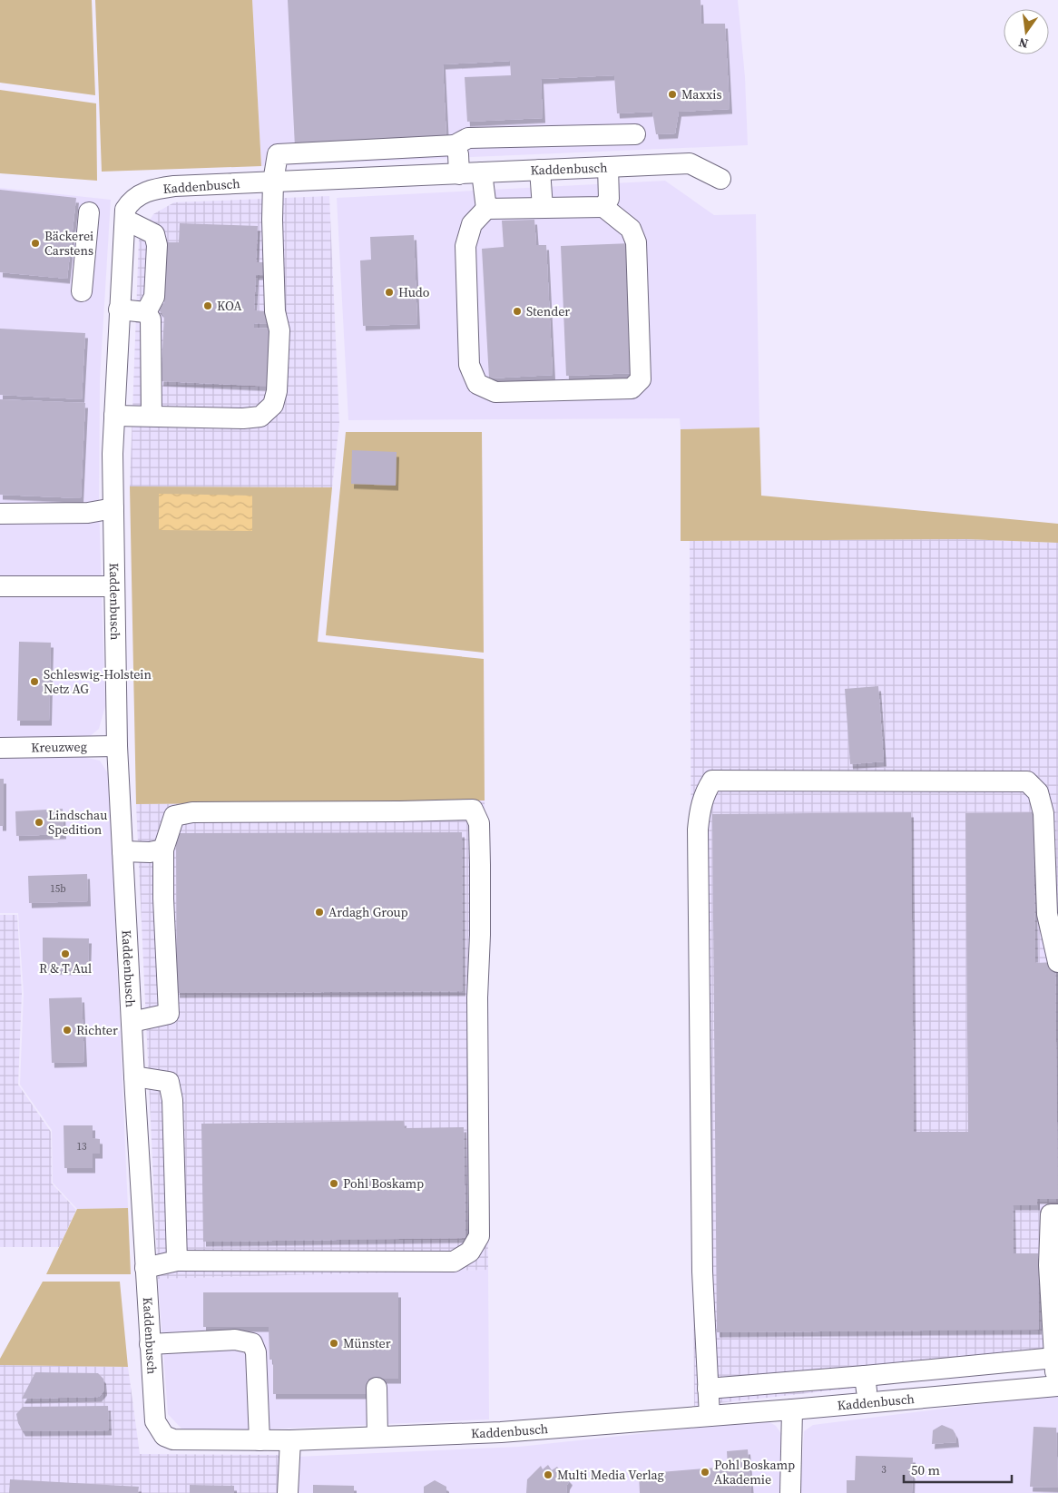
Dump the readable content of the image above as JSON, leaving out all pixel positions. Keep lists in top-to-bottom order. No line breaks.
{"streets":{"street":["Kaddenbusch","Kreuzweg"]},"crossings":[["Kaddenbusch","Kreuzweg"]],"places":["Maxxis","Bäckerei Carstens","Hudo","KOA","Stender","Schleswig-Holstein Netz AG","Lindschau Spedition","Ardagh Group","R & T Aul","Richter","Pohl Boskamp","Münster","Pohl Boskamp Akademie","Multi Media Verlag"],"house_numbers":["15b","13","3"],"scale_bar":"50 m","north":"bottom"}
